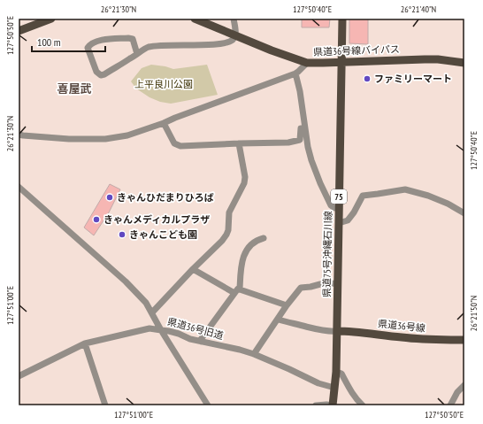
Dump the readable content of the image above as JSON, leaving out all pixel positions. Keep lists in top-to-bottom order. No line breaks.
{"streets":{"main road":["県道36号線バイパス","75","県道75号沖縄石川線","県道36号線"],"street":["県道36号旧道"]},"crossings":[["県道36号線バイパス","県道75号沖縄石川線"],["県道75号沖縄石川線","県道36号線"],["県道75号沖縄石川線","県道36号旧道"]],"districts":["喜屋武"],"parks":["上平良川公園"],"places":["ファミリーマート","きゃんひだまりひろば","きゃんメディカルプラザ","きゃんこども園"],"scale_bar":"100 m","coordinates":["26°21'30\"N","127°50'40\"E","26°21'40\"N","127°50'50\"E","127°51'00\"E","26°21'50\"N"]}
